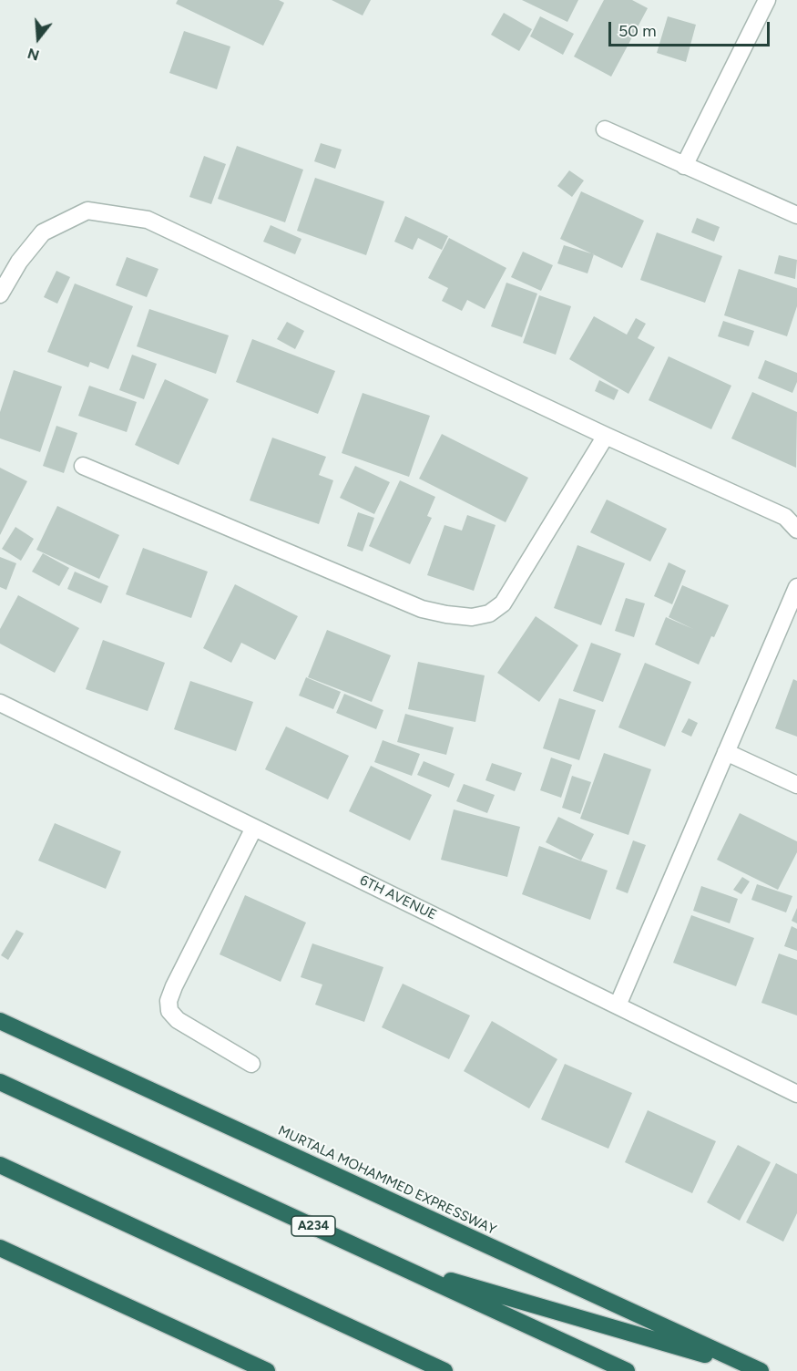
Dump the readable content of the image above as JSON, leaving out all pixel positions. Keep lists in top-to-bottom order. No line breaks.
{"streets":{"highway":["MURTALA MOHAMMED EXPRESSWAY","A234"],"street":["6TH AVENUE"]},"scale_bar":"50 m","north":"bottom"}
